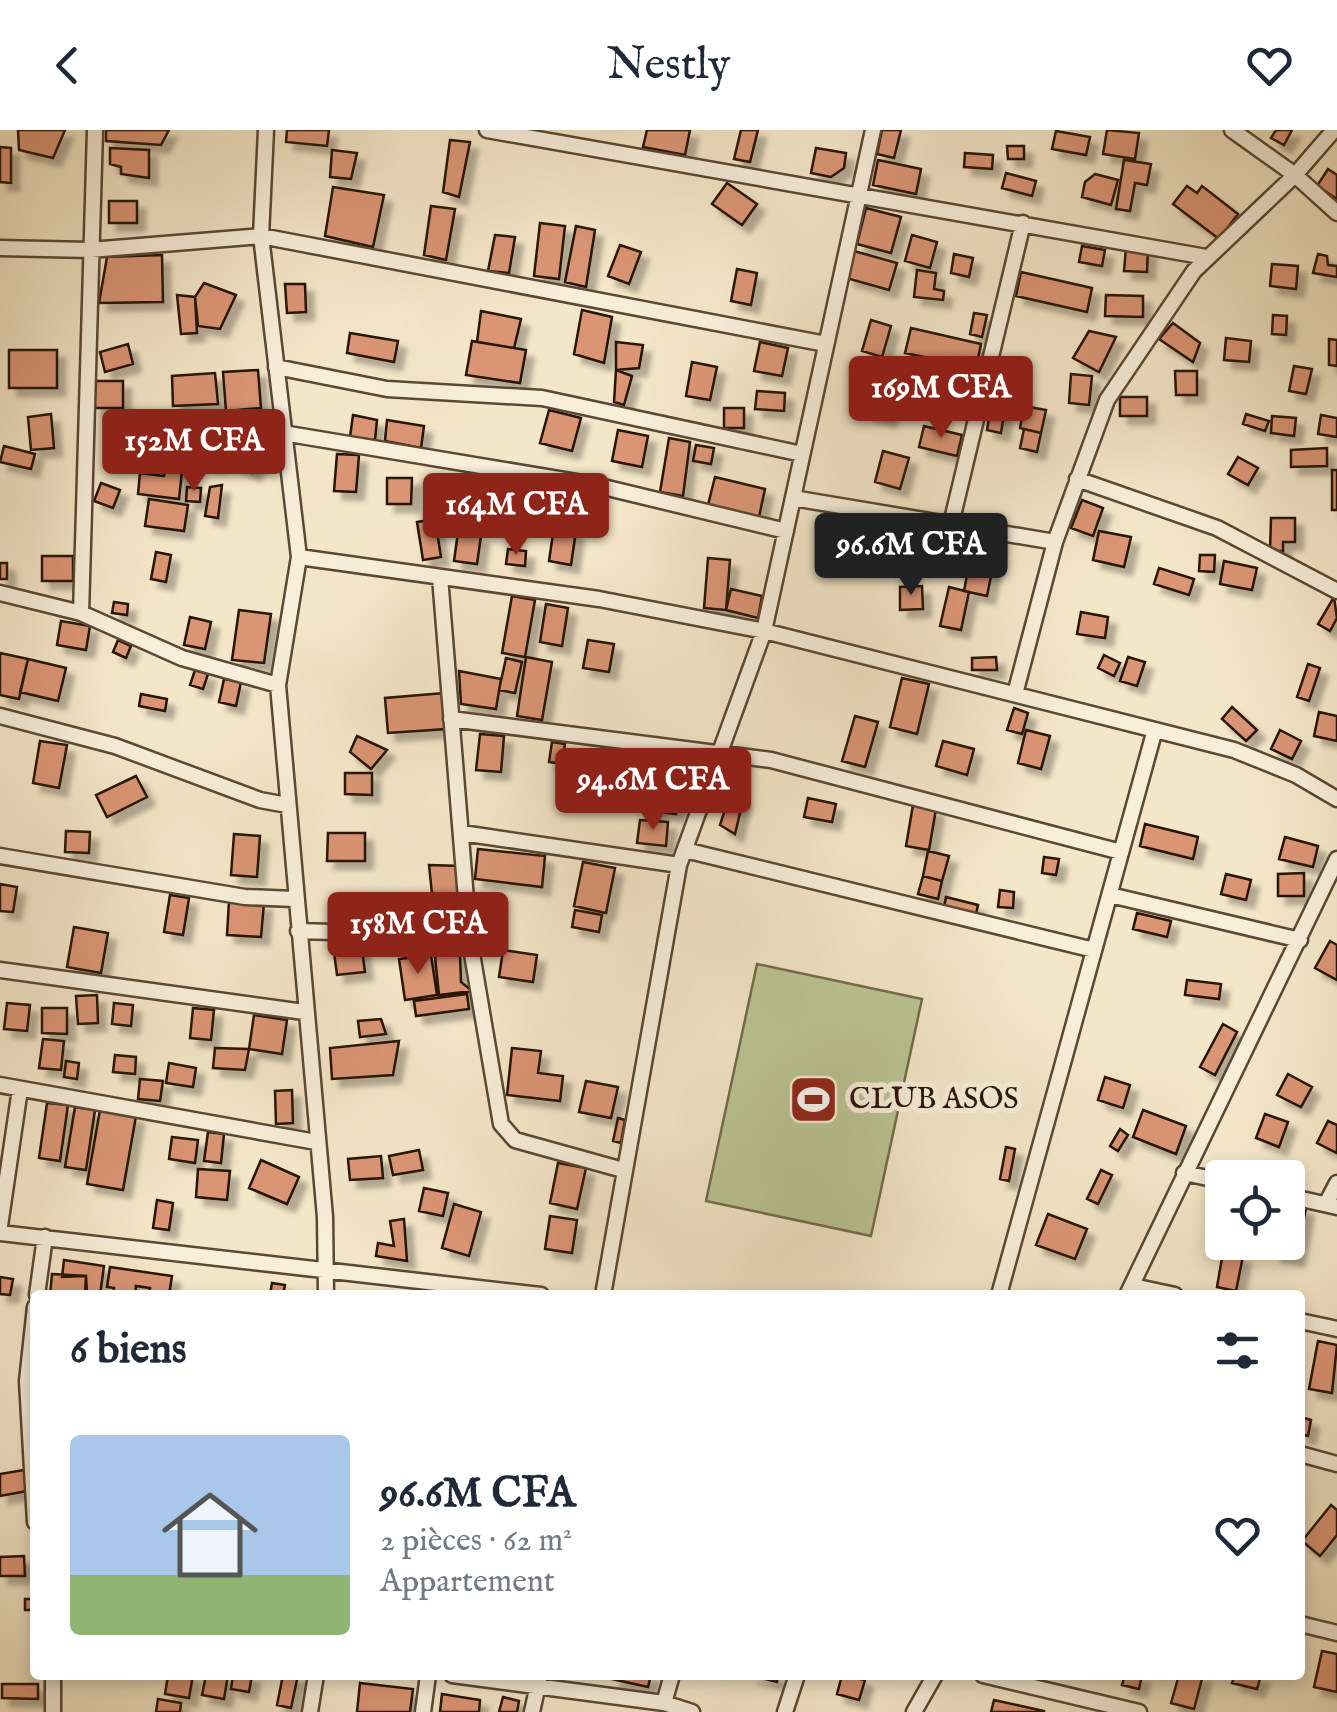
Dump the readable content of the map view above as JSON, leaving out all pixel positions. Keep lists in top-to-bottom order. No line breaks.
{"places":{"sports":["CLUB ASOS"]},"page":{"header":"Nestly","price":["169M CFA","152M CFA","164M CFA","96.6M CFA","94.6M CFA","158M CFA"],"heading":"6 biens","list":[{"name":"96.6M CFA","note":"2 pièces · 62 m² · Appartement"}]}}
